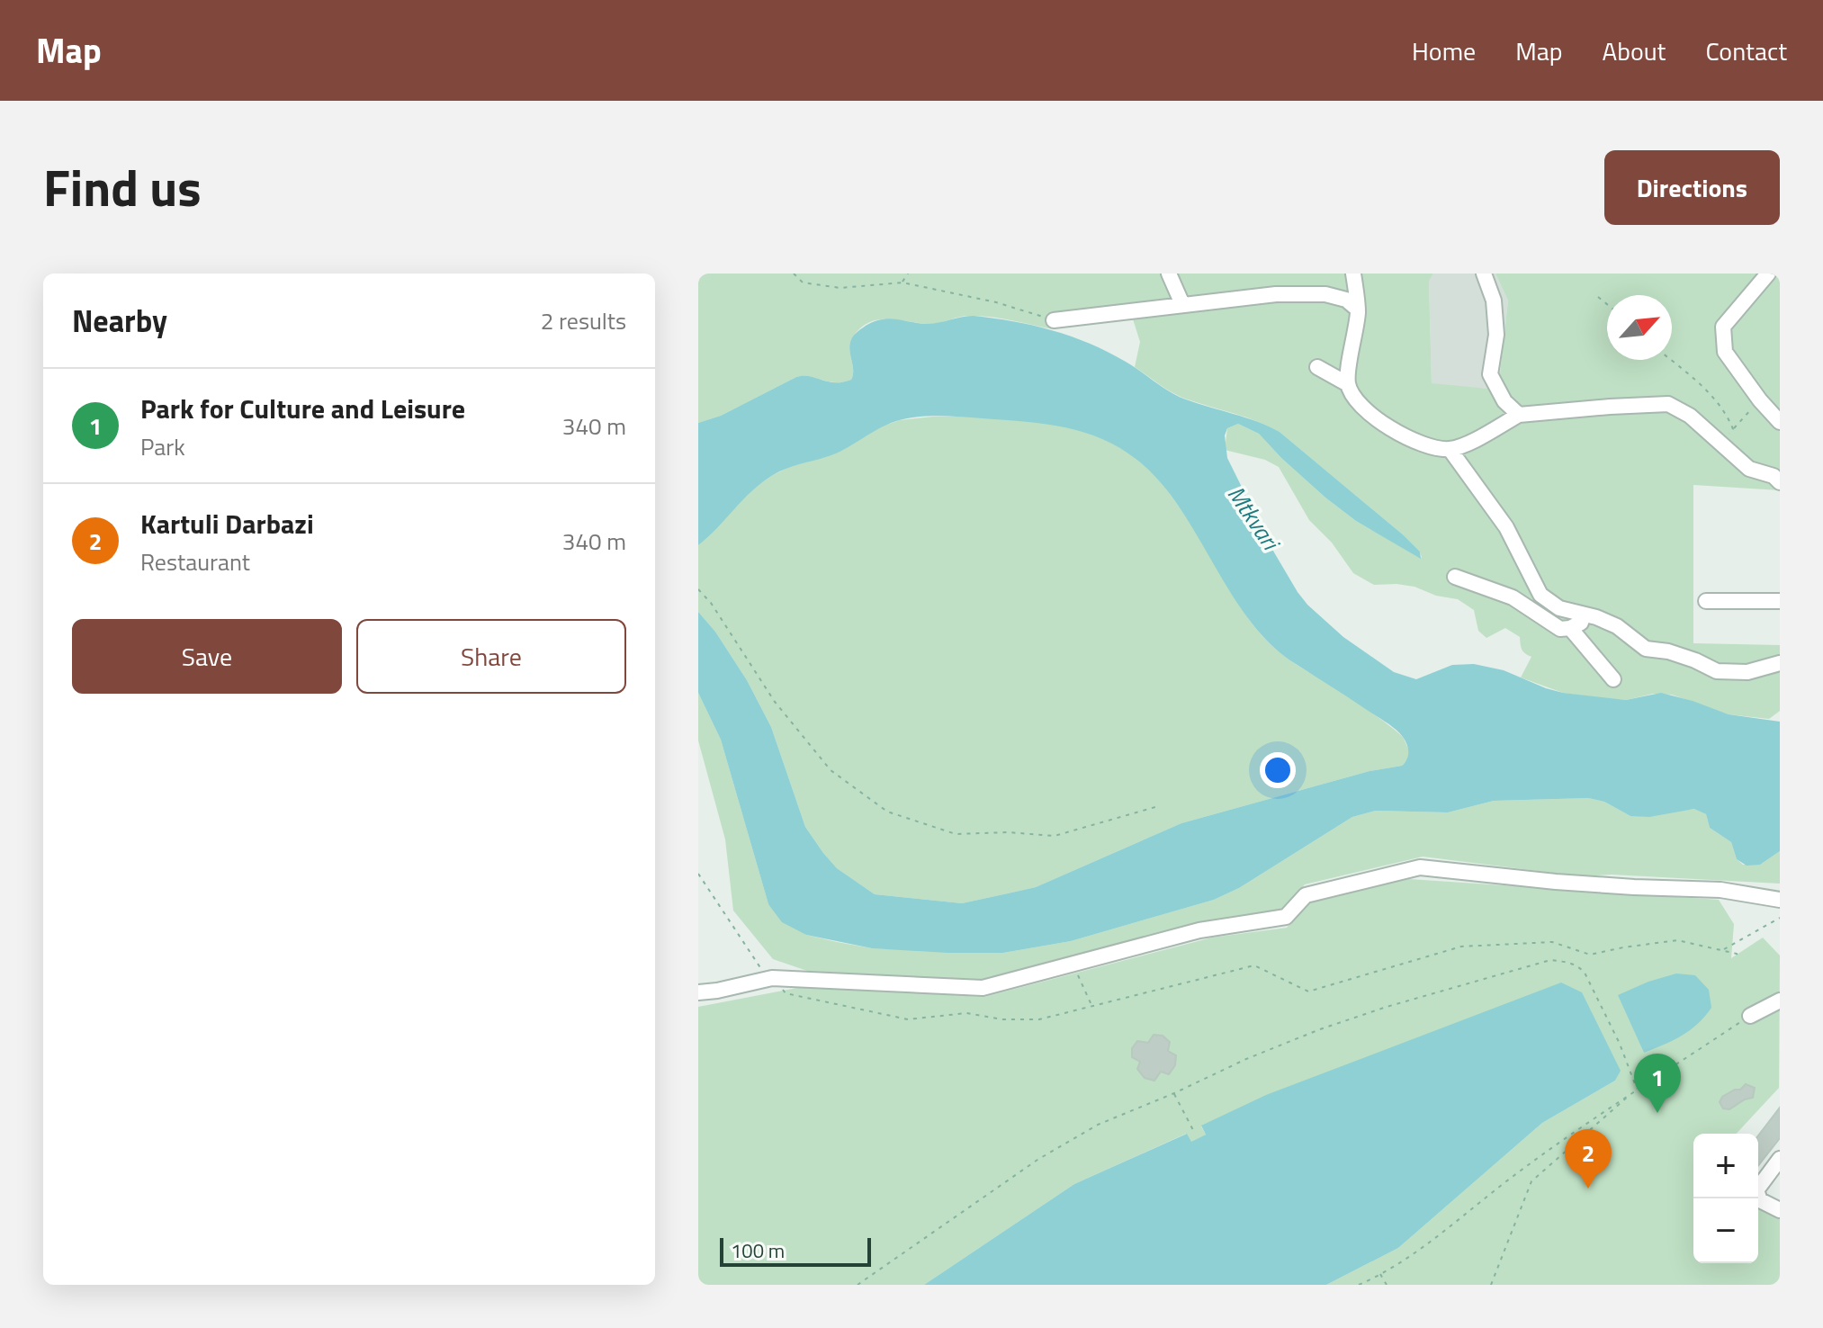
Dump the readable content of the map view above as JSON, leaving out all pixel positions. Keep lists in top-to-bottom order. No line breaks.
{"water":["Mtkvari"],"scale_bar":"100 m","north":"top right","page":{"header":"Map","nav":["Home","Map","About","Contact"],"title":"Find us","buttons":["Directions",["Save","Share"]],"heading":["Nearby","2 results"],"list":[{"mark":"1","name":"Park for Culture and Leisure","note":"Park","value":"340 m"},{"mark":"2","name":"Kartuli Darbazi","note":"Restaurant","value":"340 m"}],"pins":["1","2"],"map_buttons":["+","−"],"scale":"100 m"}}
